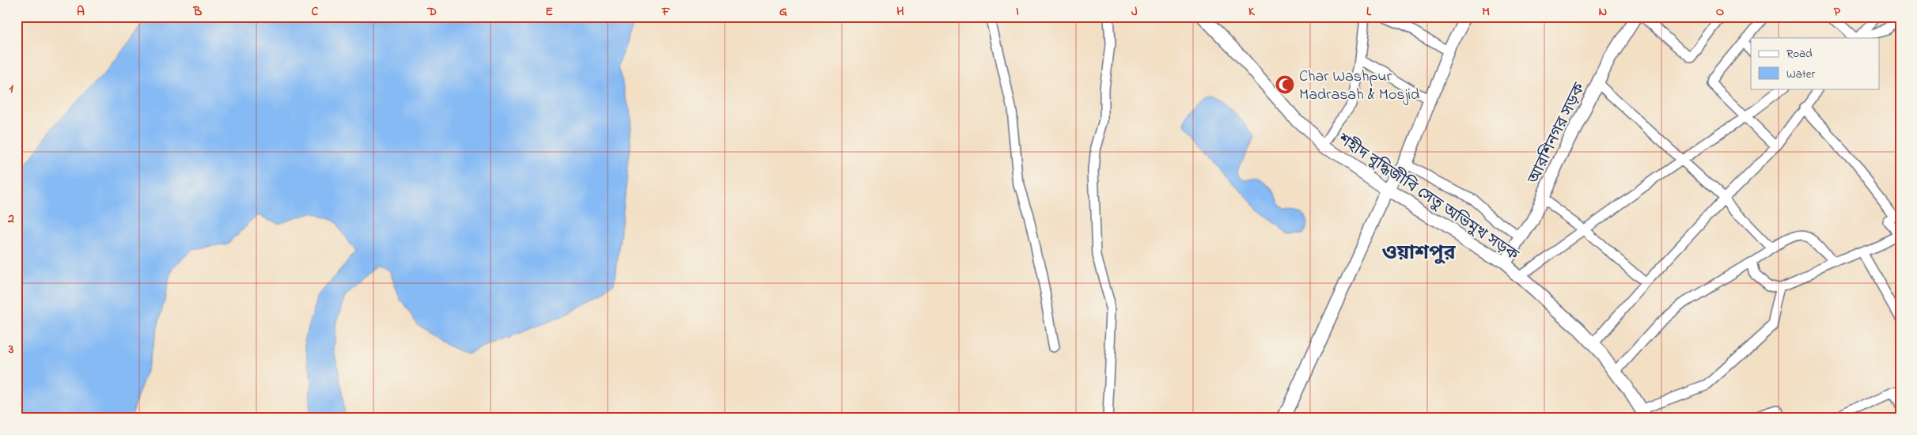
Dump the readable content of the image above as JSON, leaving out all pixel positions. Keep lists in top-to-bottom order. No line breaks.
{"streets":{"street":["আরশিনগর সড়ক","শহীদ বুদ্ধিজীবি সেতু অভিমুখ সড়ক"]},"crossings":[["আরশিনগর সড়ক","শহীদ বুদ্ধিজীবি সেতু অভিমুখ সড়ক"]],"districts":["ওয়াশপুর"],"places":{"mosque":["Char Washpur Madrasah & Mosjid"]},"legend":["Road","Water"],"grid":{"columns":["A","B","C","D","E","F","G","H","I","J","K","L","M","N","O","P"],"rows":["1","2","3"]}}
